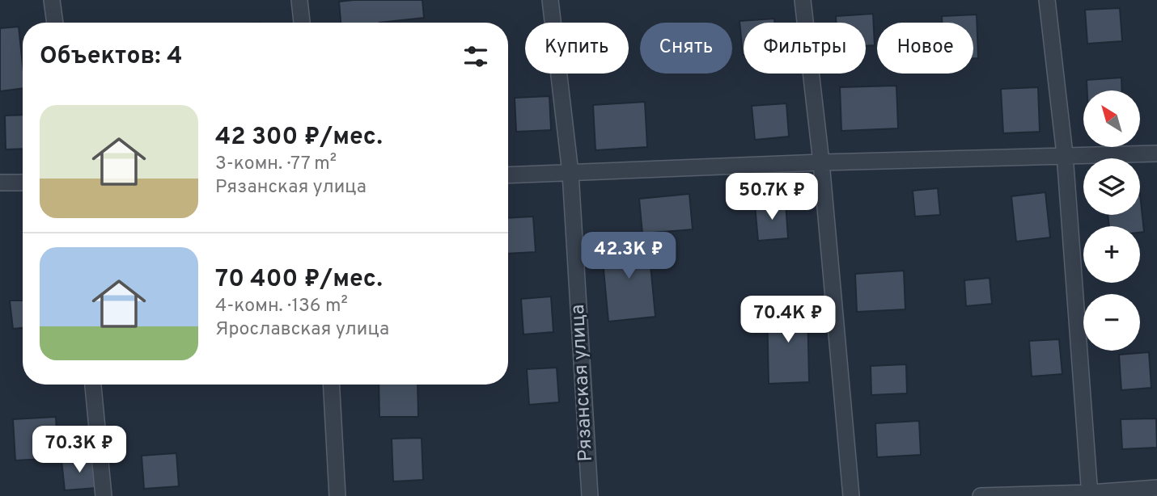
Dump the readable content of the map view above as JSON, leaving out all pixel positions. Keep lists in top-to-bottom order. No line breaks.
{"streets":{"street":["Рязанская улица"]},"north":"top left","page":{"chip":["Купить","Снять","Фильтры","Новое"],"heading":"Объектов: 4","map_buttons":["+","−"],"list":[{"name":"42 300 ₽/мес.","note":"3-комн. · 77 m² · Рязанская улица"},{"name":"70 400 ₽/мес.","note":"4-комн. · 136 m² · Ярославская улица"}],"price":["50.7K ₽","42.3K ₽","70.4K ₽","70.3K ₽"]}}
